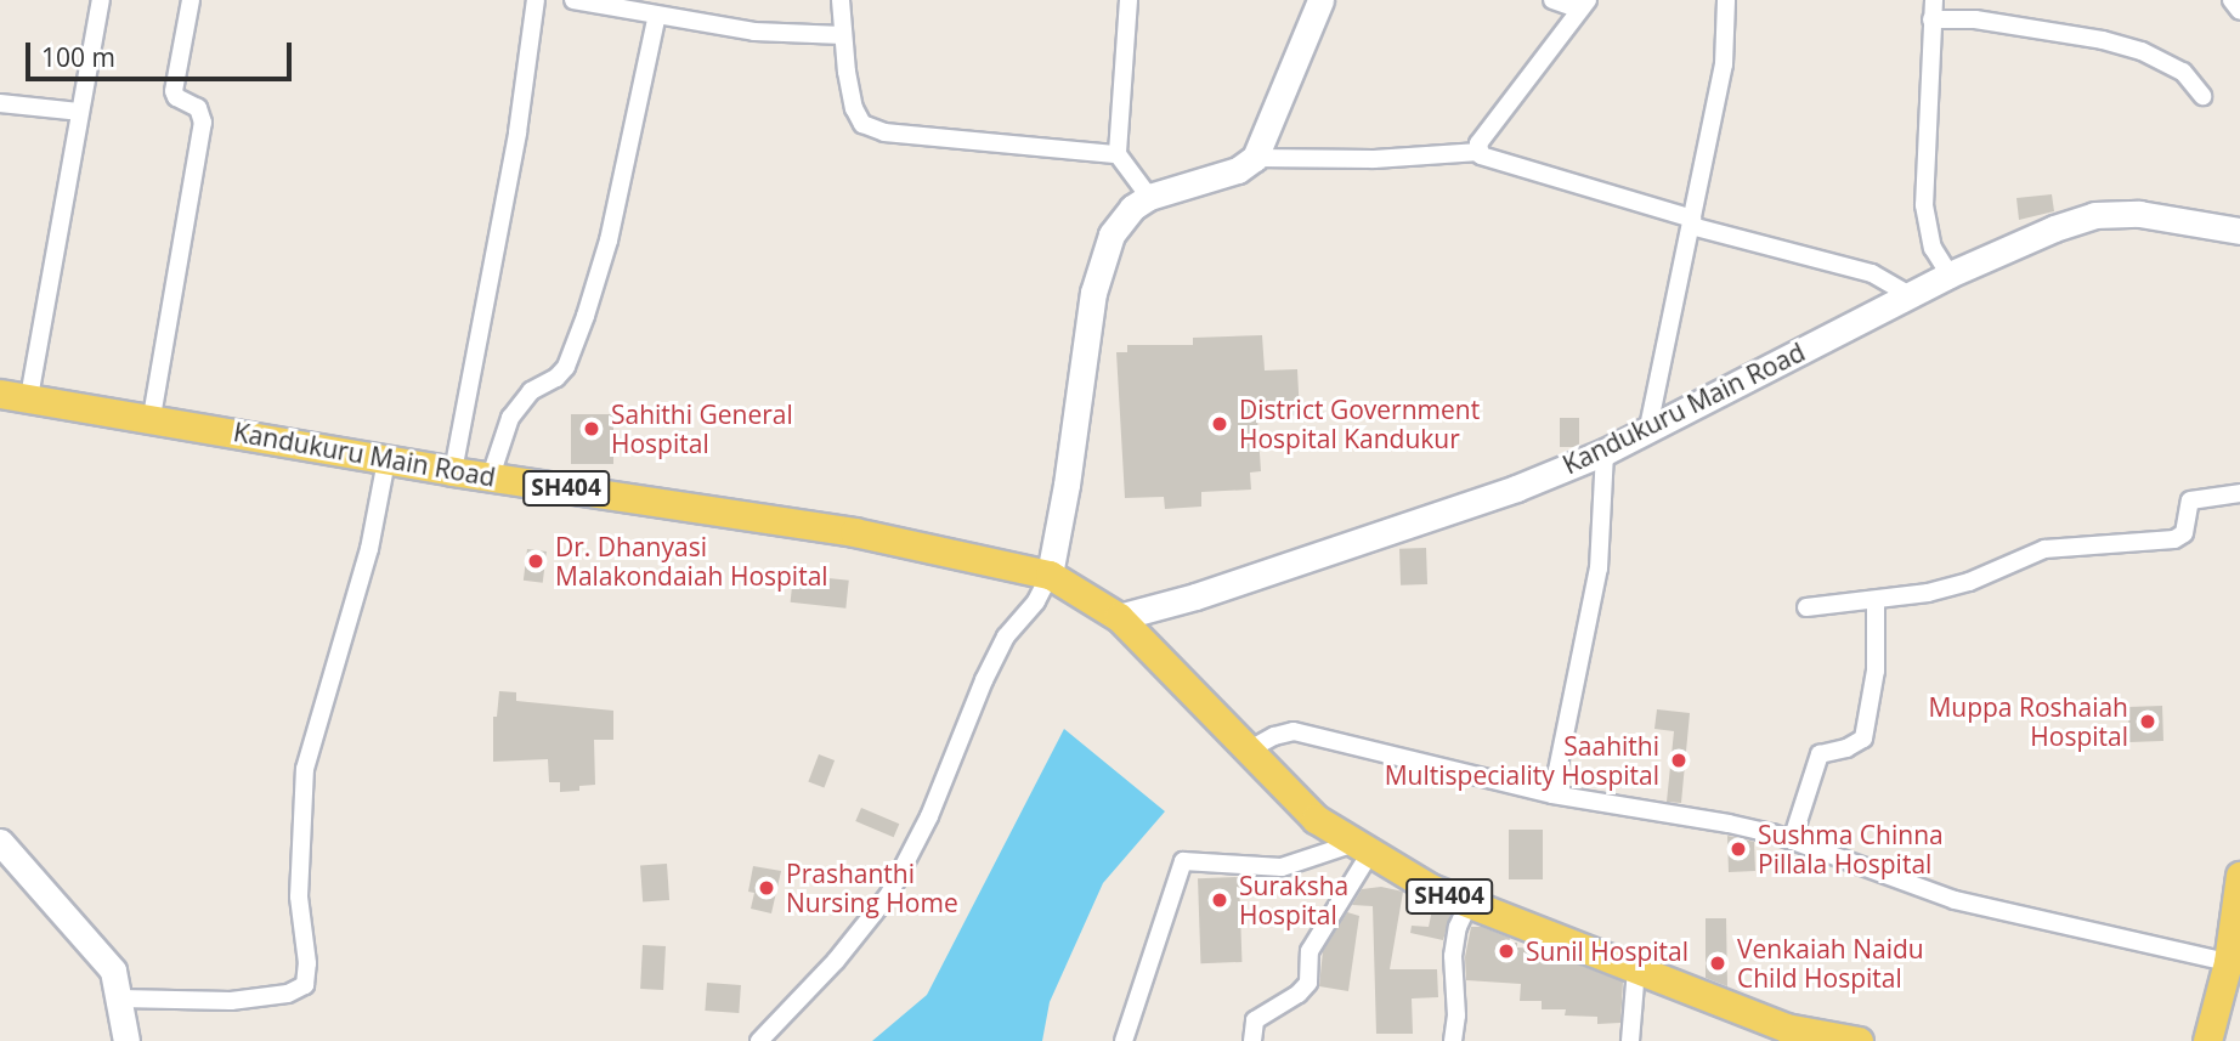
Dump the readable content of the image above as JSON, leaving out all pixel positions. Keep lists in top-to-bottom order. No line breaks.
{"streets":{"main road":["Kandukuru Main Road","SH404"]},"places":["District Government Hospital Kandukur","Sahithi General Hospital","Dr. Dhanyasi Malakondaiah Hospital","Muppa Roshaiah Hospital","Saahithi Multispeciality Hospital","Sushma Chinna Pillala Hospital","Prashanthi Nursing Home","Suraksha Hospital","Sunil Hospital","Venkaiah Naidu Child Hospital"],"scale_bar":"100 m"}
